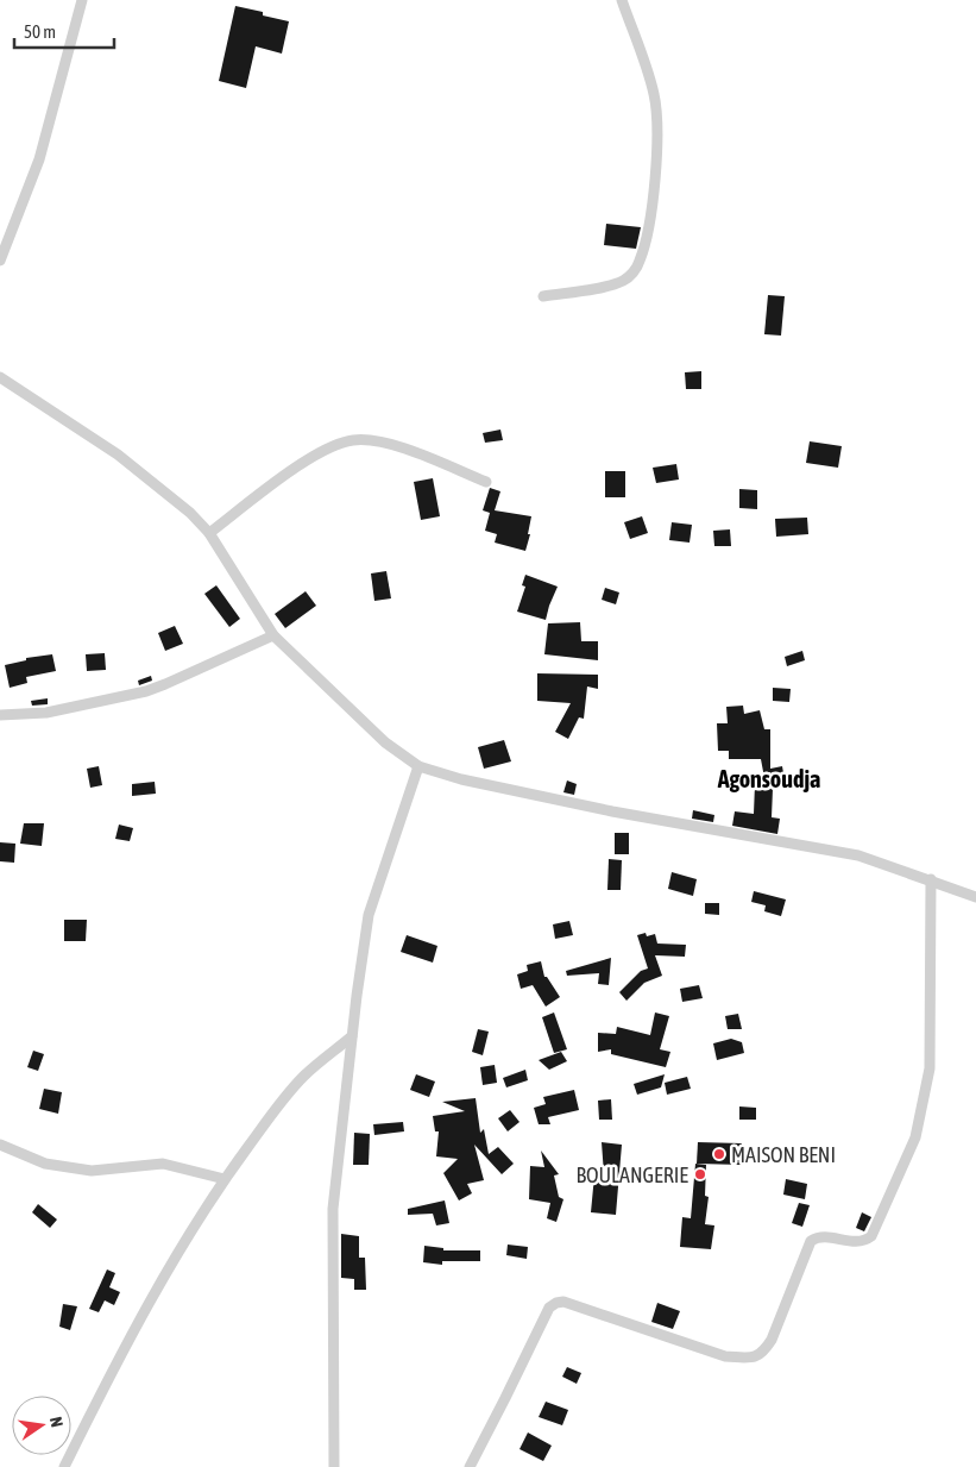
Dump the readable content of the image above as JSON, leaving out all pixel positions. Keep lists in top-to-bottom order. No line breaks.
{"districts":["Agonsoudja"],"places":["MAISON BENI","BOULANGERIE"],"scale_bar":"50 m","north":"right"}
